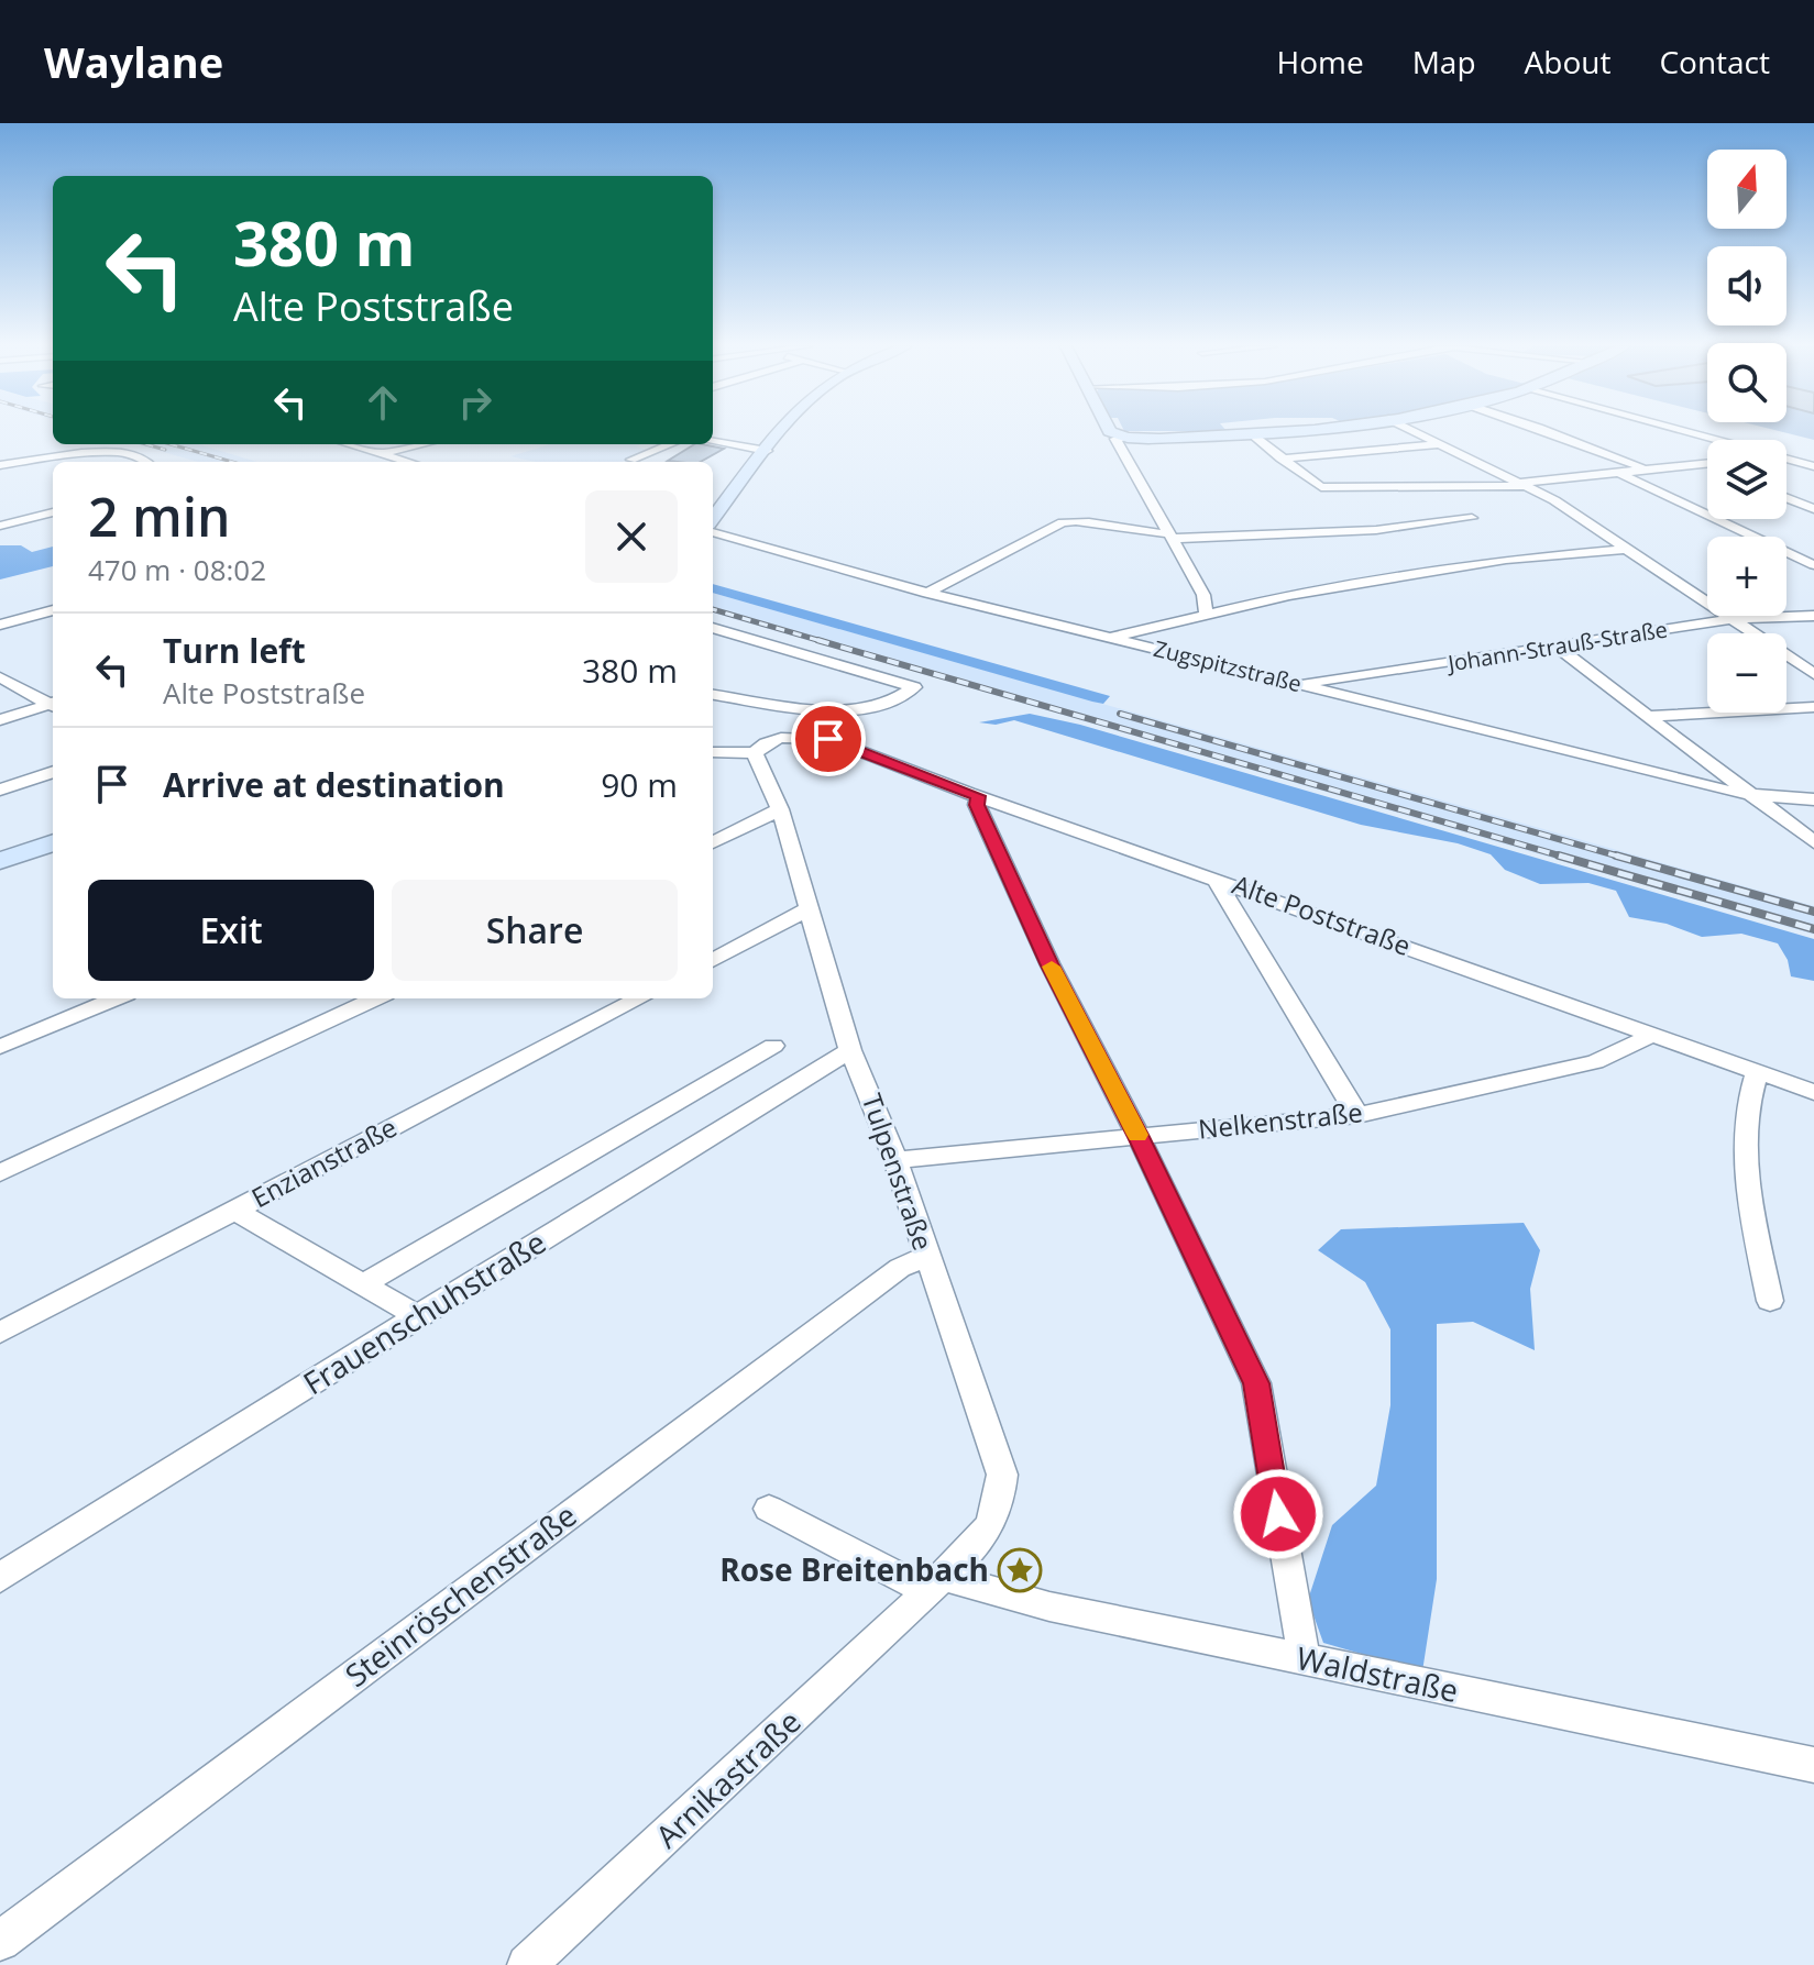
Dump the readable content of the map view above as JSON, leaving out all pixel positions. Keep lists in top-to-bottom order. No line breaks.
{"streets":{"street":["Johann-Strauß-Straße","Zugspitzstraße","Alte Poststraße","Nelkenstraße","Enzianstraße","Tulpenstraße","Frauenschuhstraße","Steinröschenstraße","Waldstraße","Arnikastraße"]},"crossings":[["Johann-Strauß-Straße","Zugspitzstraße"],["Alte Poststraße","Nelkenstraße"],["Alte Poststraße","Tulpenstraße"],["Nelkenstraße","Tulpenstraße"],["Tulpenstraße","Frauenschuhstraße"],["Tulpenstraße","Steinröschenstraße"],["Tulpenstraße","Waldstraße"],["Tulpenstraße","Arnikastraße"],["Waldstraße","Arnikastraße"]],"places":{"place":["Rose Breitenbach"]},"north":"top","page":{"header":"Waylane","nav":["Home","Map","About","Contact"],"map_buttons":["+","−"],"turn":["380 m","Alte Poststraße"],"heading":["2 min","470 m · 08:02"],"list":[{"name":"Turn left","note":"Alte Poststraße","value":"380 m"},{"name":"Arrive at destination","value":"90 m"}],"buttons":["Exit","Share"]}}
